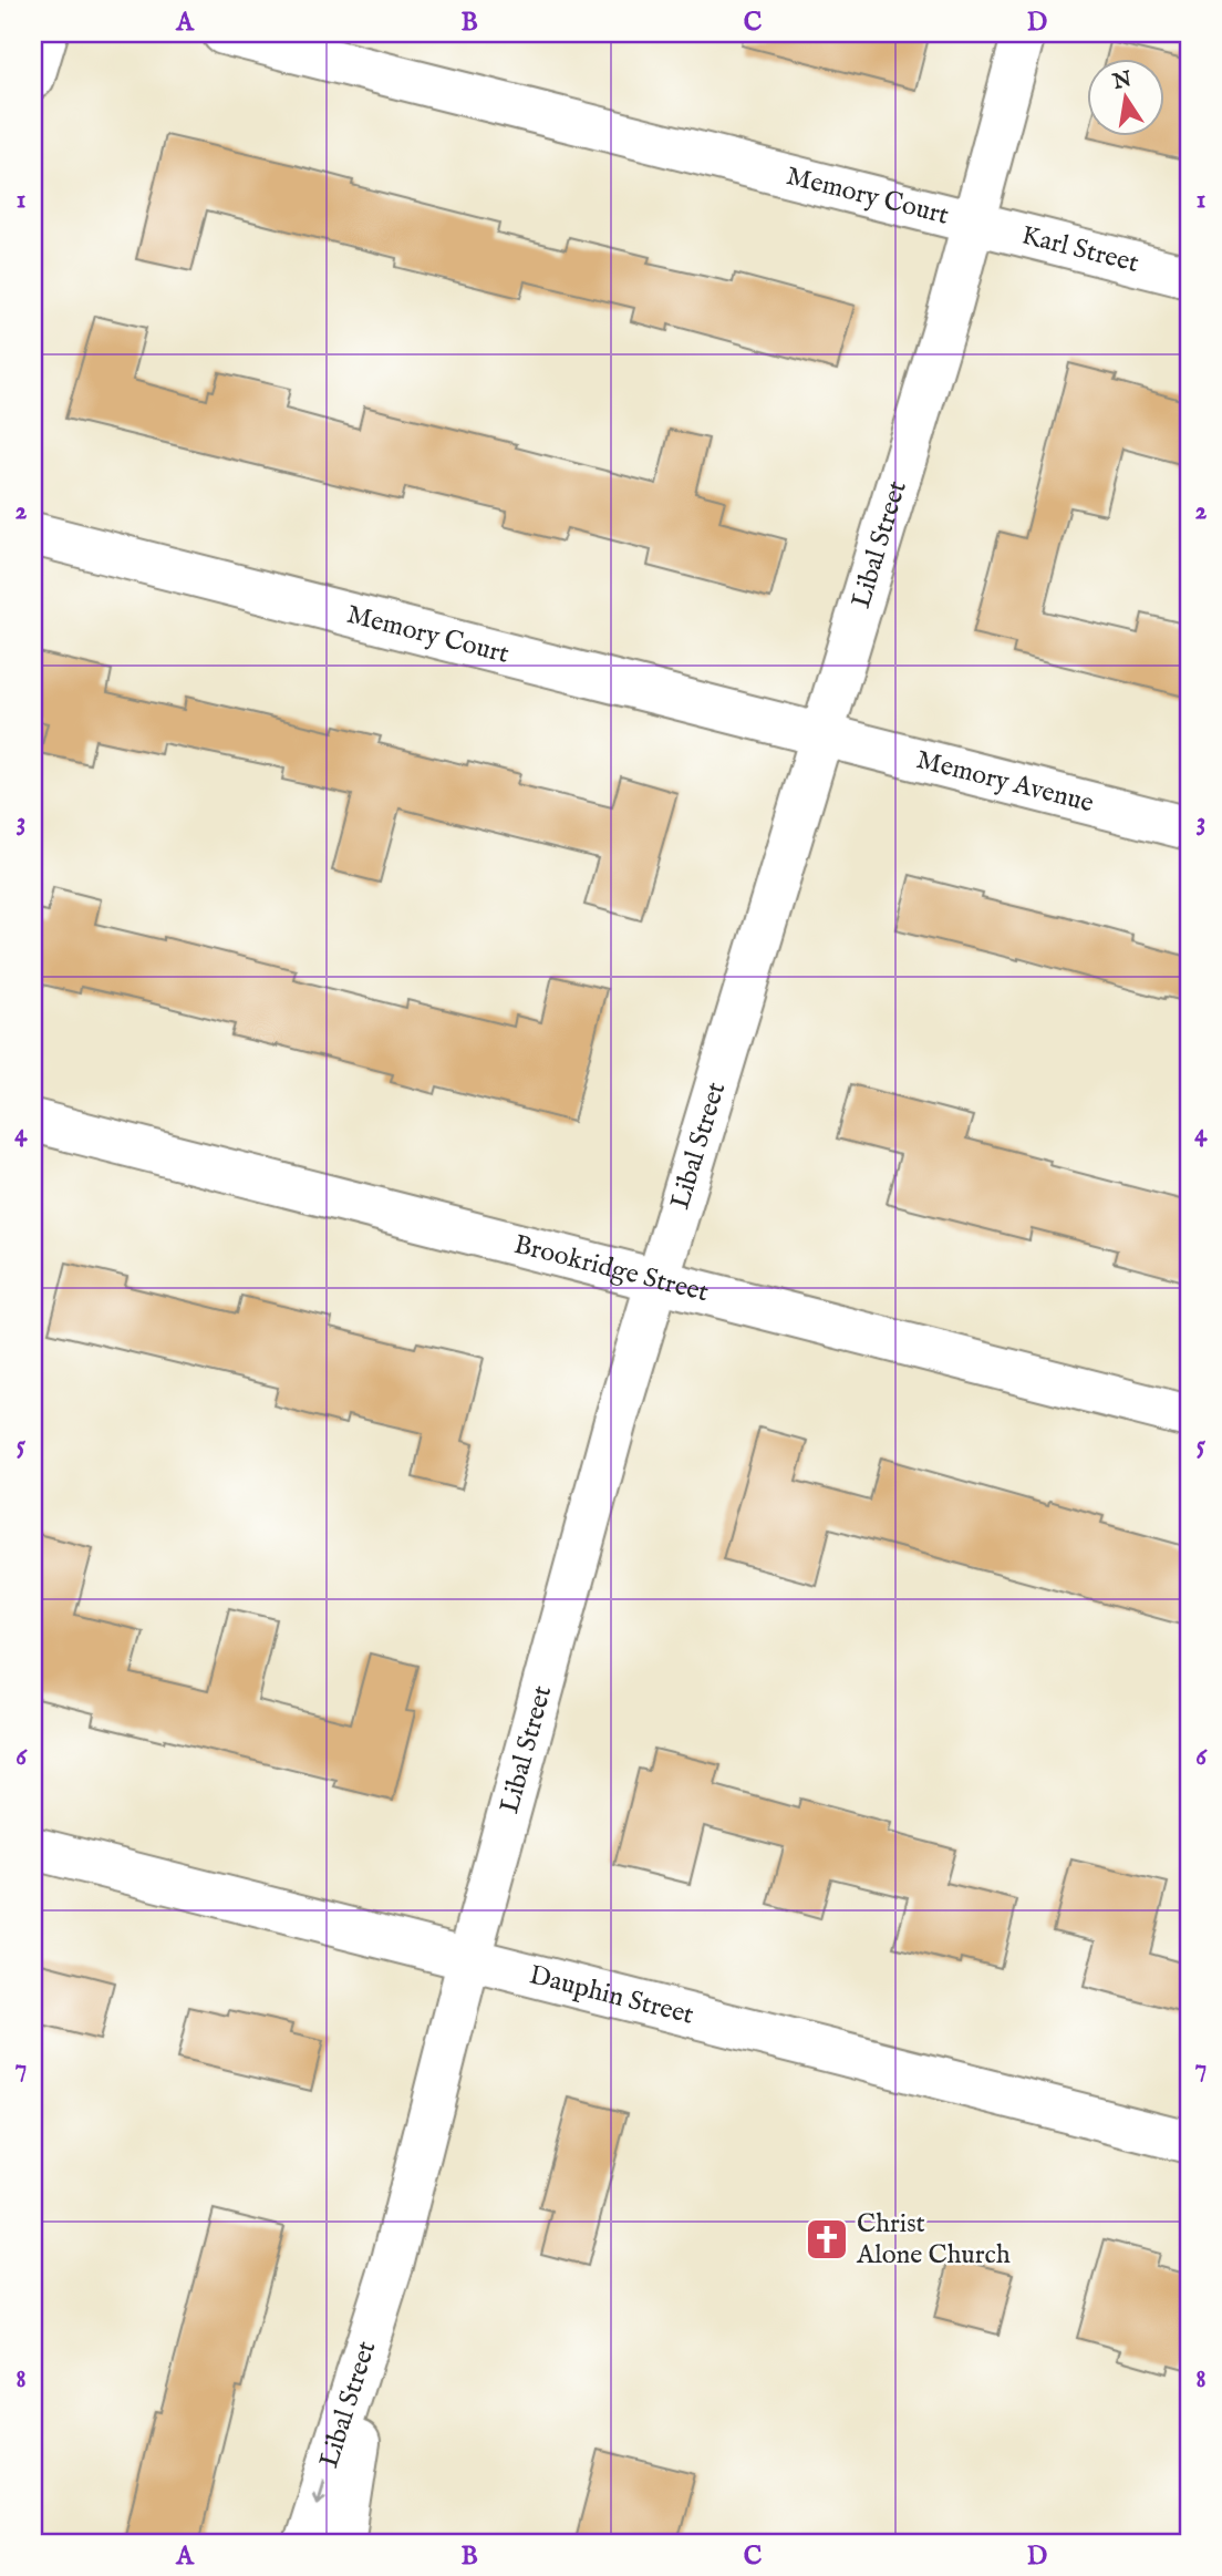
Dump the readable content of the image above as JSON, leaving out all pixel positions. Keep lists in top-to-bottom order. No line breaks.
{"streets":{"street":["Memory Court","Karl Street","Libal Street","Memory Avenue","Brookridge Street","Dauphin Street"]},"crossings":[["Memory Court","Karl Street"],["Memory Court","Libal Street"],["Memory Court","Memory Avenue"],["Karl Street","Libal Street"],["Libal Street","Memory Avenue"],["Libal Street","Brookridge Street"],["Libal Street","Dauphin Street"]],"places":{"church":["Christ Alone Church"]},"north":"top","grid":{"columns":["A","B","C","D"],"rows":["1","2","3","4","5","6","7","8"]}}
